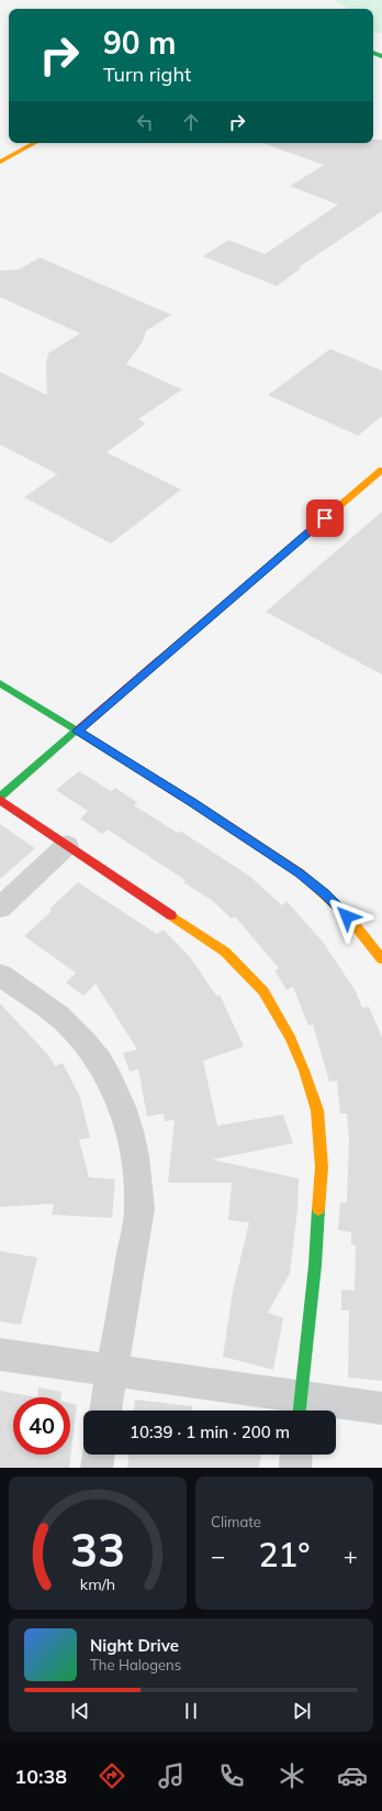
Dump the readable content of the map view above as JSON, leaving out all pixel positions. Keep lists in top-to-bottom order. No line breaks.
{"page":{"turn":["90 m","Turn right"],"limit":"40","trip":"10:39 · 1 min · 200 m","tile":"Climate","heat":["−","21°","+"],"song":["Night Drive","The Halogens"],"tabs":"10:38","gauge":["33","km/h"]}}
